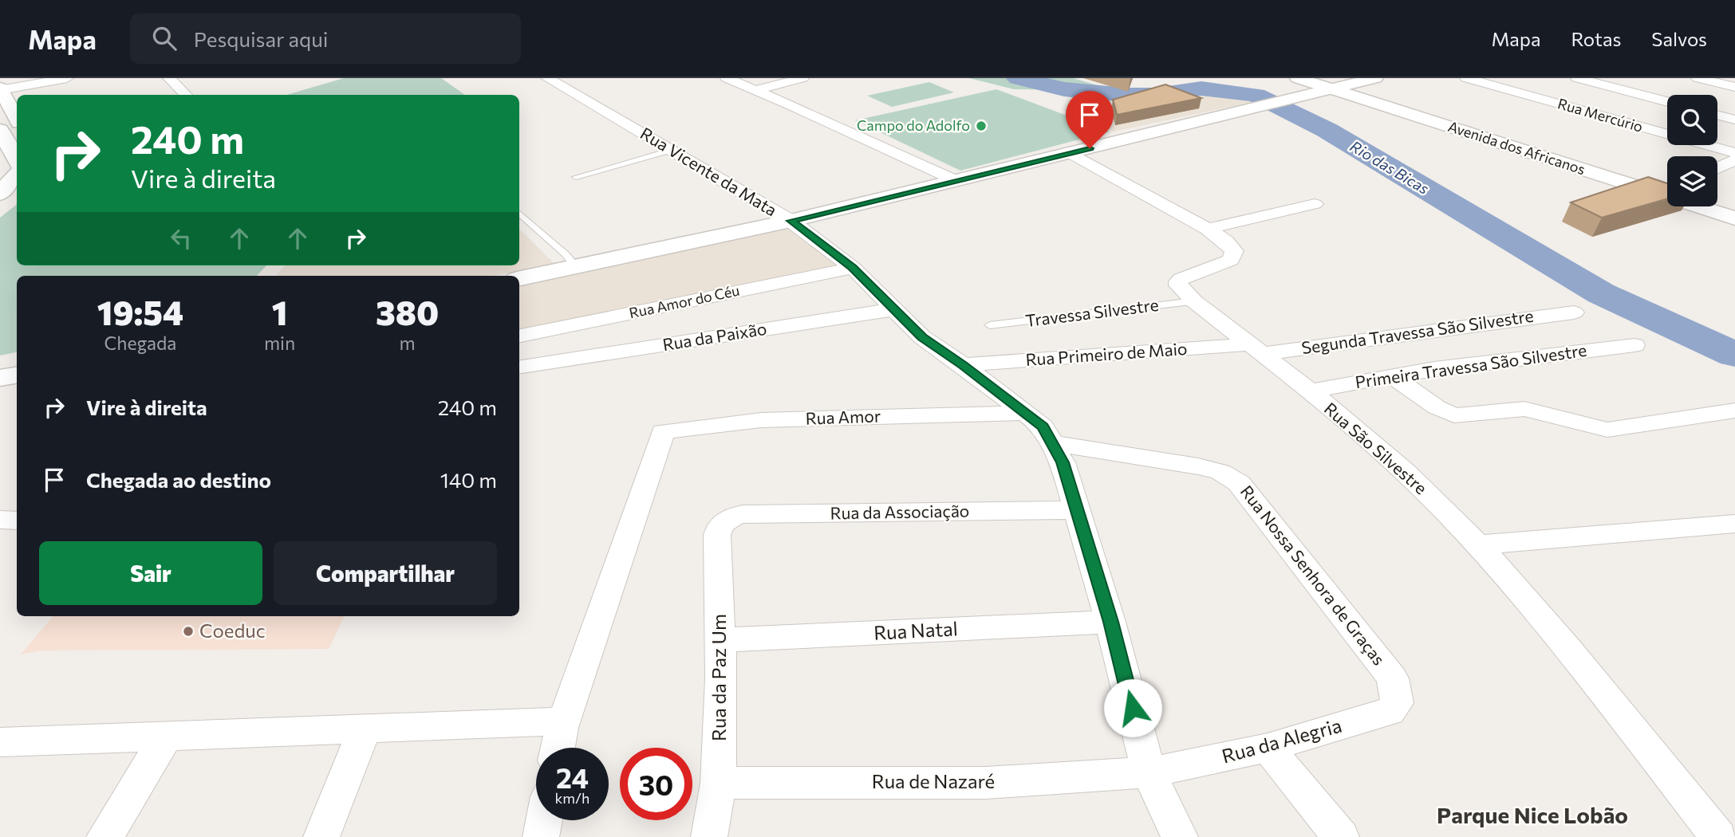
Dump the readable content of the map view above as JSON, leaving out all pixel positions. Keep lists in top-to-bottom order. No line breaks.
{"streets":{"main road":["Avenida dos Africanos"],"street":["Rua Mercúrio","Rua Vicente da Mata","Rua Amor do Céu","Segunda Travessa São Silvestre","Rua da Paixão","Rua Primeiro de Maio","Primeira Travessa São Silvestre","Rua Amor","Rua São Silvestre","Rua da Associação","Rua Nossa Senhora de Graças","Rua Natal","Rua da Paz Um","Rua da Alegria","Rua de Nazaré"],"lane":["Travessa Silvestre"]},"crossings":[["Rua Vicente da Mata","Rua Amor do Céu"],["Rua Vicente da Mata","Rua da Paixão"],["Rua Vicente da Mata","Rua Primeiro de Maio"],["Rua Vicente da Mata","Rua Amor"],["Rua Vicente da Mata","Rua da Associação"],["Rua Vicente da Mata","Rua Nossa Senhora de Graças"],["Rua Vicente da Mata","Rua Natal"],["Rua Vicente da Mata","Rua da Alegria"],["Rua Vicente da Mata","Rua de Nazaré"],["Travessa Silvestre","Rua São Silvestre"],["Segunda Travessa São Silvestre","Rua Primeiro de Maio"],["Segunda Travessa São Silvestre","Rua São Silvestre"],["Rua Primeiro de Maio","Rua São Silvestre"],["Primeira Travessa São Silvestre","Rua São Silvestre"],["Rua da Associação","Rua da Paz Um"],["Rua Nossa Senhora de Graças","Rua da Alegria"],["Rua Natal","Rua da Paz Um"],["Rua da Paz Um","Rua de Nazaré"],["Rua da Alegria","Rua de Nazaré"]],"districts":["Parque Nice Lobão"],"water":["Rio das Bicas"],"places":["Campo do Adolfo","Coeduc"],"page":{"header":"Mapa","search":"Pesquisar aqui","nav":["Mapa","Rotas","Salvos"],"turn":["240 m","Vire à direita"],"eta":["19:54","Chegada","1","min","380","m"],"list":[{"name":"Vire à direita","value":"240 m"},{"name":"Chegada ao destino","value":"140 m"}],"buttons":["Sair","Compartilhar"],"speed":"24 km/h","limit":"30"}}
